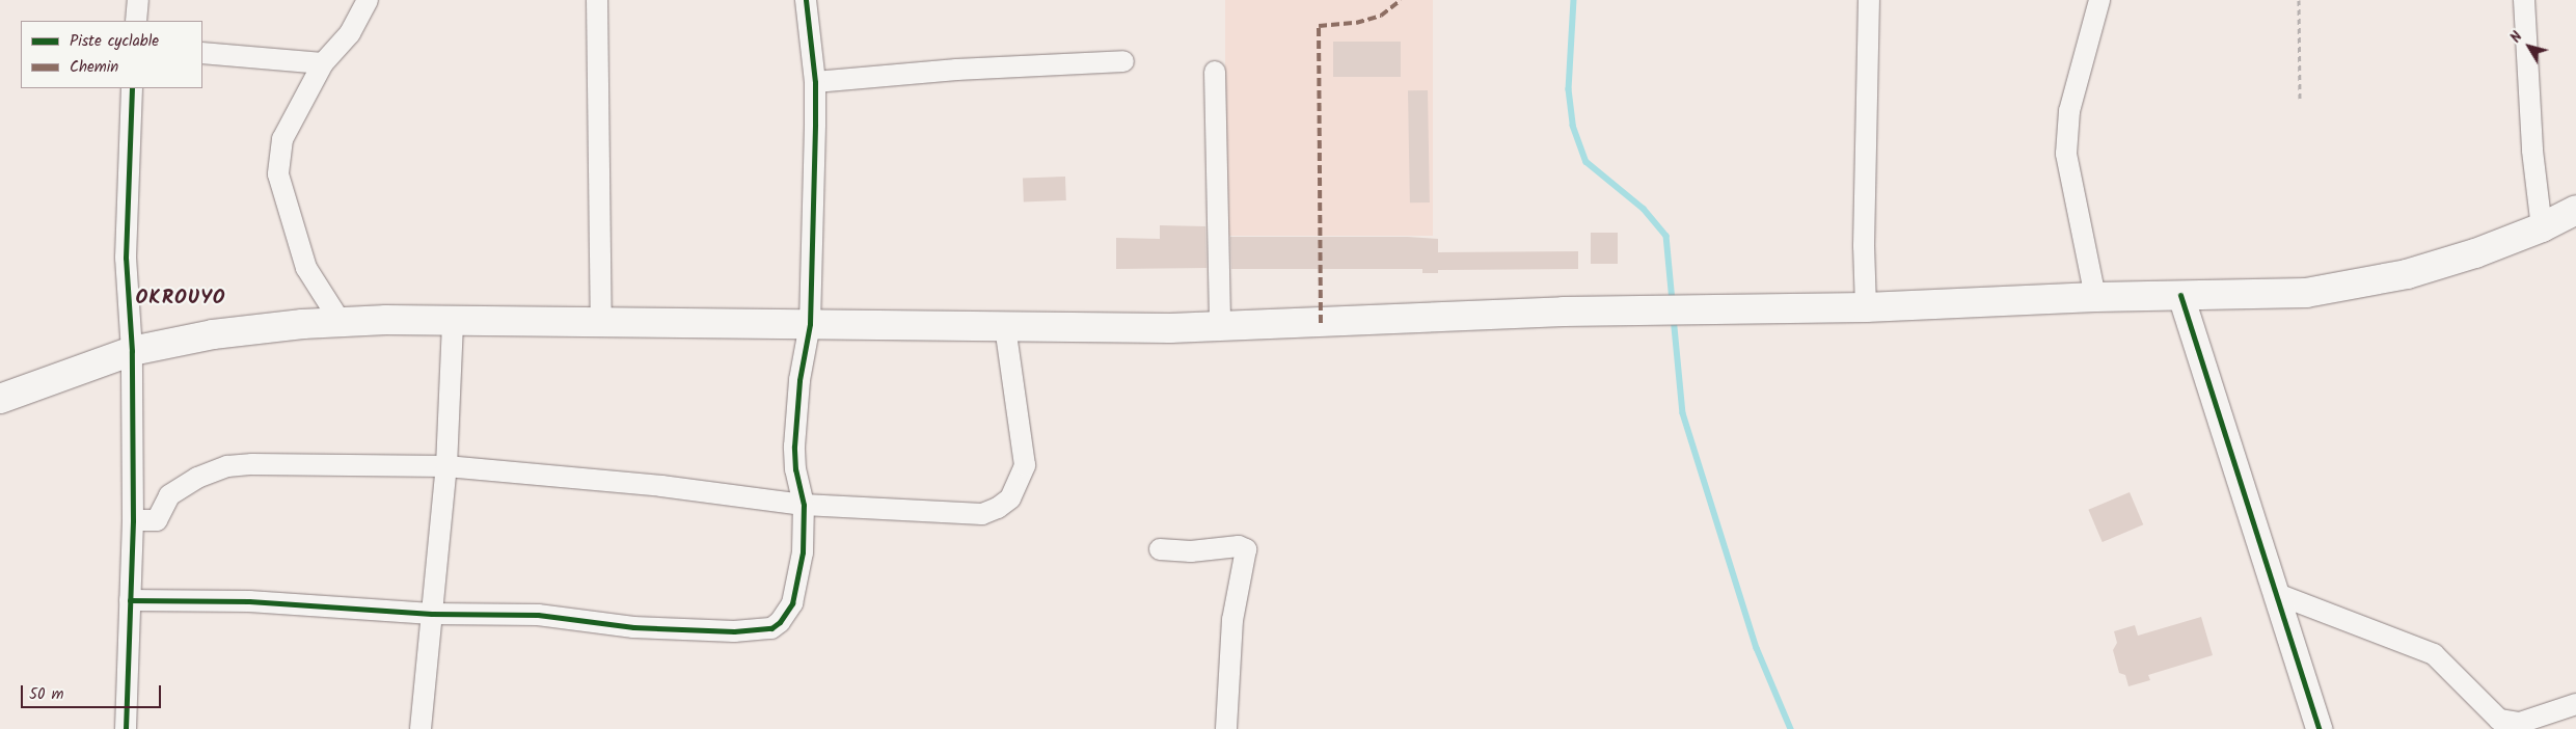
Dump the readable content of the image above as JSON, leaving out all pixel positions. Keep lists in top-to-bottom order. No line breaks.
{"districts":["OKROUYO"],"legend":["Piste cyclable","Chemin"],"scale_bar":"50 m","north":"top left"}
